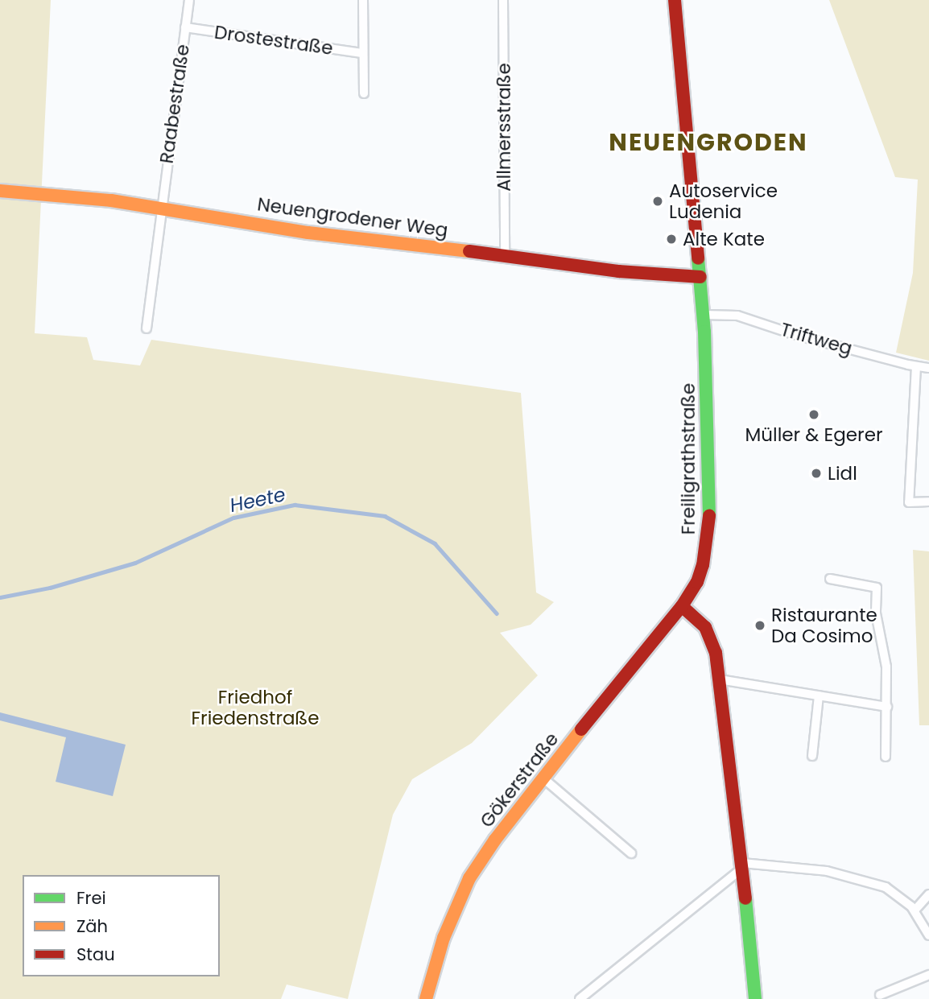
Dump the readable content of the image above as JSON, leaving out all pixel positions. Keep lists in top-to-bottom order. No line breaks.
{"streets":{"street":["Drostestraße","Raabestraße","Allmersstraße","Neuengrodener Weg","Triftweg","Freiligrathstraße","Gökerstraße"]},"crossings":[["Drostestraße","Raabestraße"],["Raabestraße","Neuengrodener Weg"],["Allmersstraße","Neuengrodener Weg"],["Neuengrodener Weg","Freiligrathstraße"],["Triftweg","Freiligrathstraße"],["Freiligrathstraße","Gökerstraße"]],"districts":["NEUENGRODEN"],"water":["Heete"],"parks":["Friedhof Friedenstraße"],"places":["Autoservice Ludenia","Alte Kate","Müller & Egerer","Lidl","Ristaurante Da Cosimo"],"legend":["Frei","Zäh","Stau"]}
